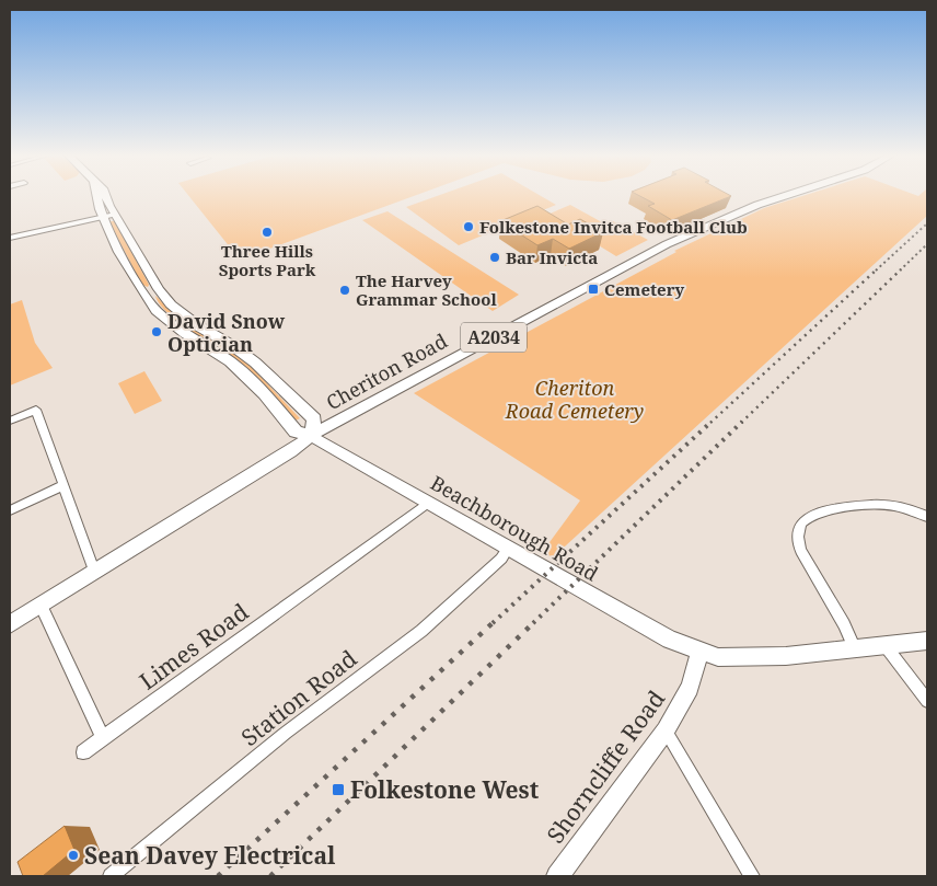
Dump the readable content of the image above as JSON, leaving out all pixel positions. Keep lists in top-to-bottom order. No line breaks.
{"streets":{"main road":["A2034","Cheriton Road","Beachborough Road","Shorncliffe Road"],"street":["Limes Road","Station Road"]},"crossings":[["Cheriton Road","Beachborough Road"],["Beachborough Road","Limes Road"],["Beachborough Road","Station Road"],["Beachborough Road","Shorncliffe Road"]],"parks":["Cheriton Road Cemetery"],"places":{"other":["Folkestone Invitca Football Club","Three Hills Sports Park","Bar Invicta","The Harvey Grammar School","David Snow Optician","Sean Davey Electrical"],"transit":["Cemetery","Folkestone West"]}}
